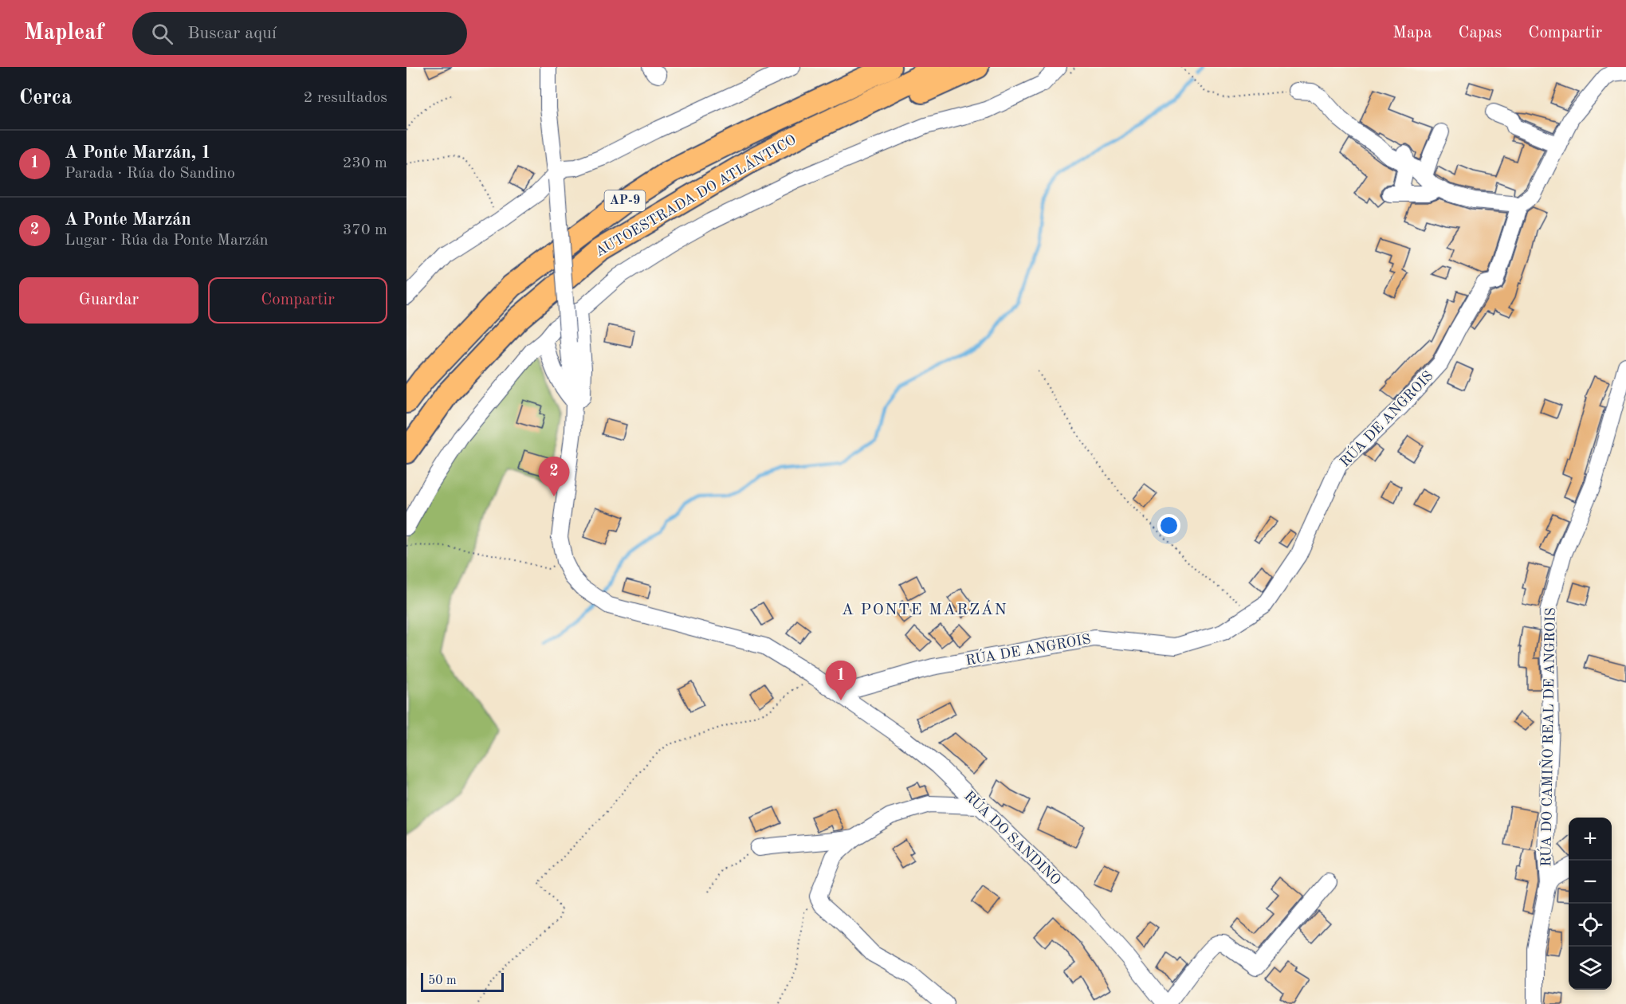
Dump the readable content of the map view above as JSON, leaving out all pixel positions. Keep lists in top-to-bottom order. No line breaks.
{"streets":{"highway":["AUTOESTRADA DO ATLÁNTICO","AP-9"],"street":["RÚA DE ANGROIS","RÚA DO CAMIÑO REAL DE ANGROIS","RÚA DO SANDINO"]},"crossings":[["RÚA DE ANGROIS","RÚA DO SANDINO"]],"districts":["A PONTE MARZÁN"],"scale_bar":"50 m","page":{"header":"Mapleaf","search":"Buscar aquí","nav":["Mapa","Capas","Compartir"],"heading":["Cerca","2 resultados"],"list":[{"mark":"1","name":"A Ponte Marzán, 1","note":"Parada · Rúa do Sandino","value":"230 m"},{"mark":"2","name":"A Ponte Marzán","note":"Lugar · Rúa da Ponte Marzán","value":"370 m"}],"buttons":["Guardar","Compartir"],"pins":["2","1"],"map_buttons":["+","−"],"scale":"50 m"}}
